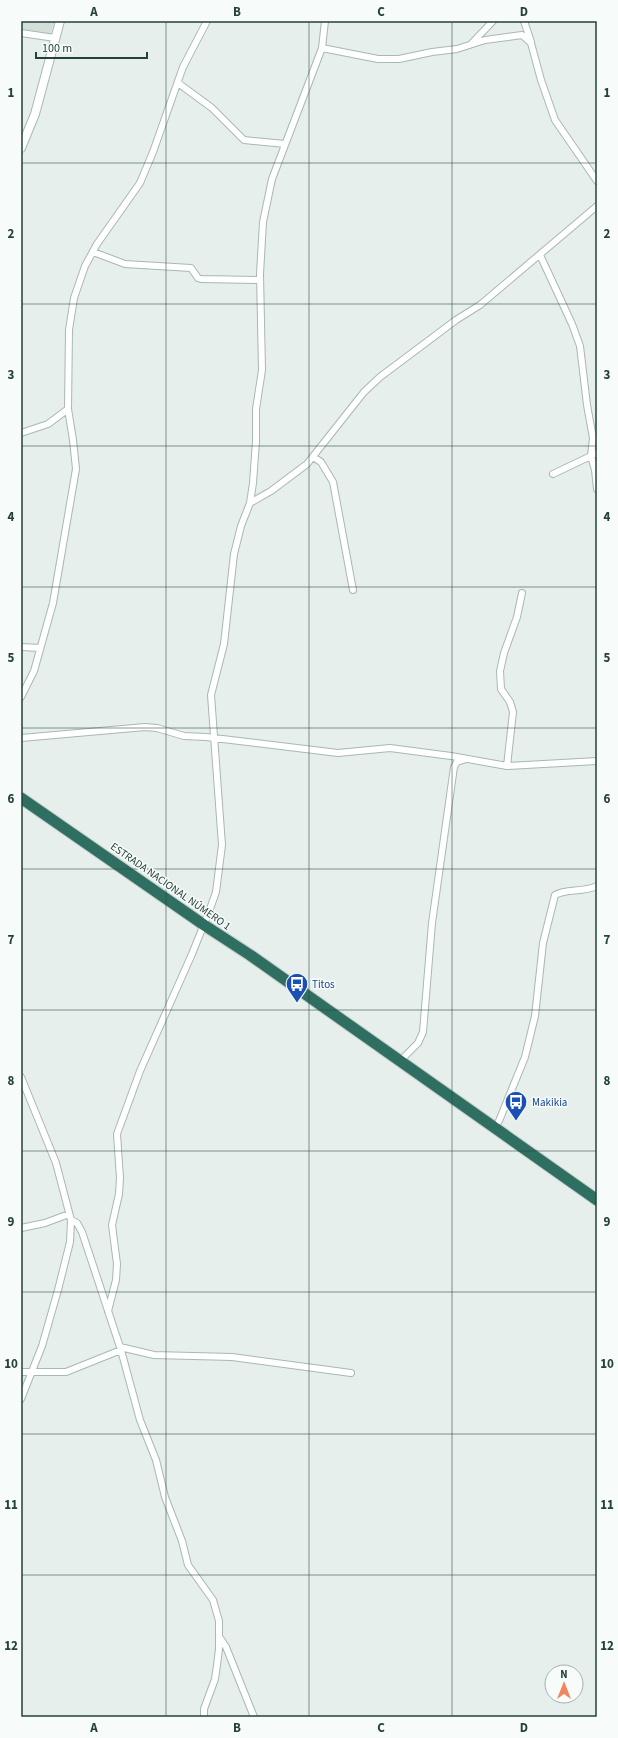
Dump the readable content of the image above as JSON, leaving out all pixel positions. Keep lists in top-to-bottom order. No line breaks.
{"streets":{"highway":["ESTRADA NACIONAL NÚMERO 1"]},"places":{"bus stop":["Titos","Makikia"]},"scale_bar":"100 m","north":"top","grid":{"columns":["A","B","C","D"],"rows":["1","2","3","4","5","6","7","8","9","10","11","12"]}}
